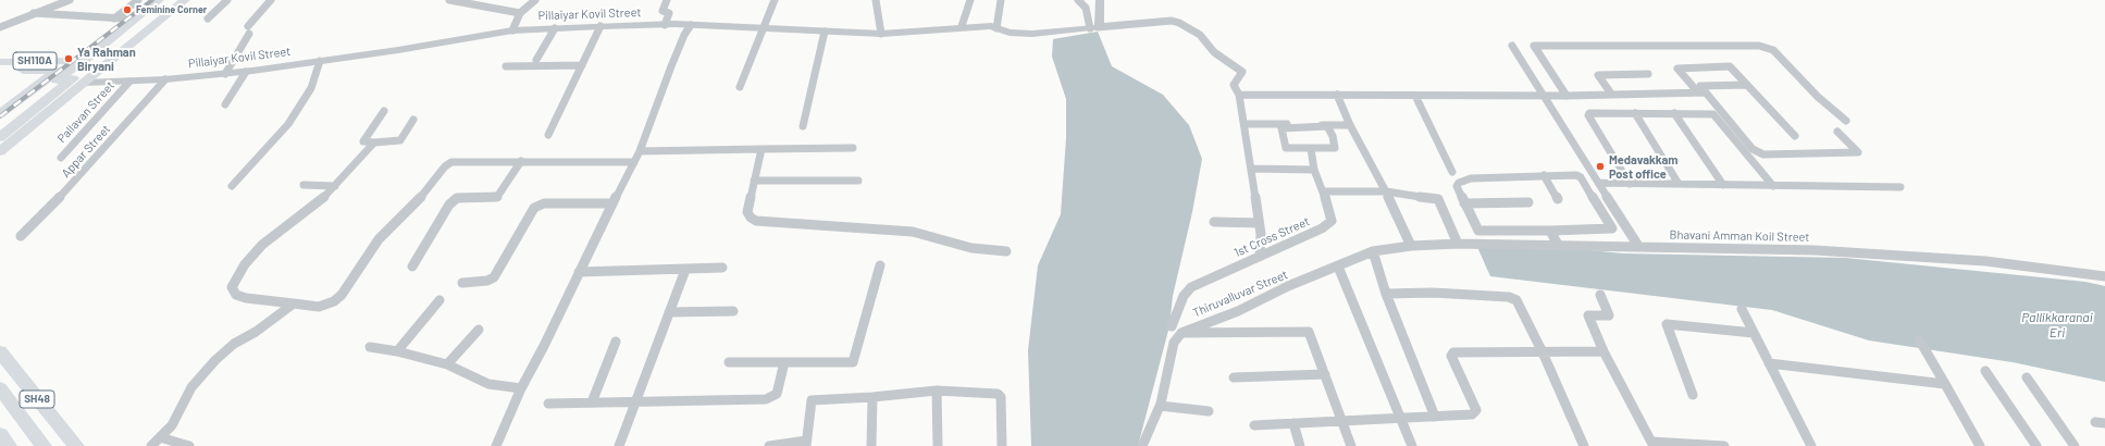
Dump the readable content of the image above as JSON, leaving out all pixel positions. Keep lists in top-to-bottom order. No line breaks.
{"streets":{"main road":["SH110A","SH48"],"street":["Pillaiyar Kovil Street","Pallavan Street","Appar Street","Bhavani Amman Koil Street","1st Cross Street","Thiruvalluvar Street"]},"crossings":[["Pillaiyar Kovil Street","Pallavan Street"],["Pillaiyar Kovil Street","Appar Street"],["Bhavani Amman Koil Street","Thiruvalluvar Street"]],"water":["Pallikkaranai Eri"],"places":["Feminine Corner","Ya Rahman Biryani","Medavakkam Post office"]}
